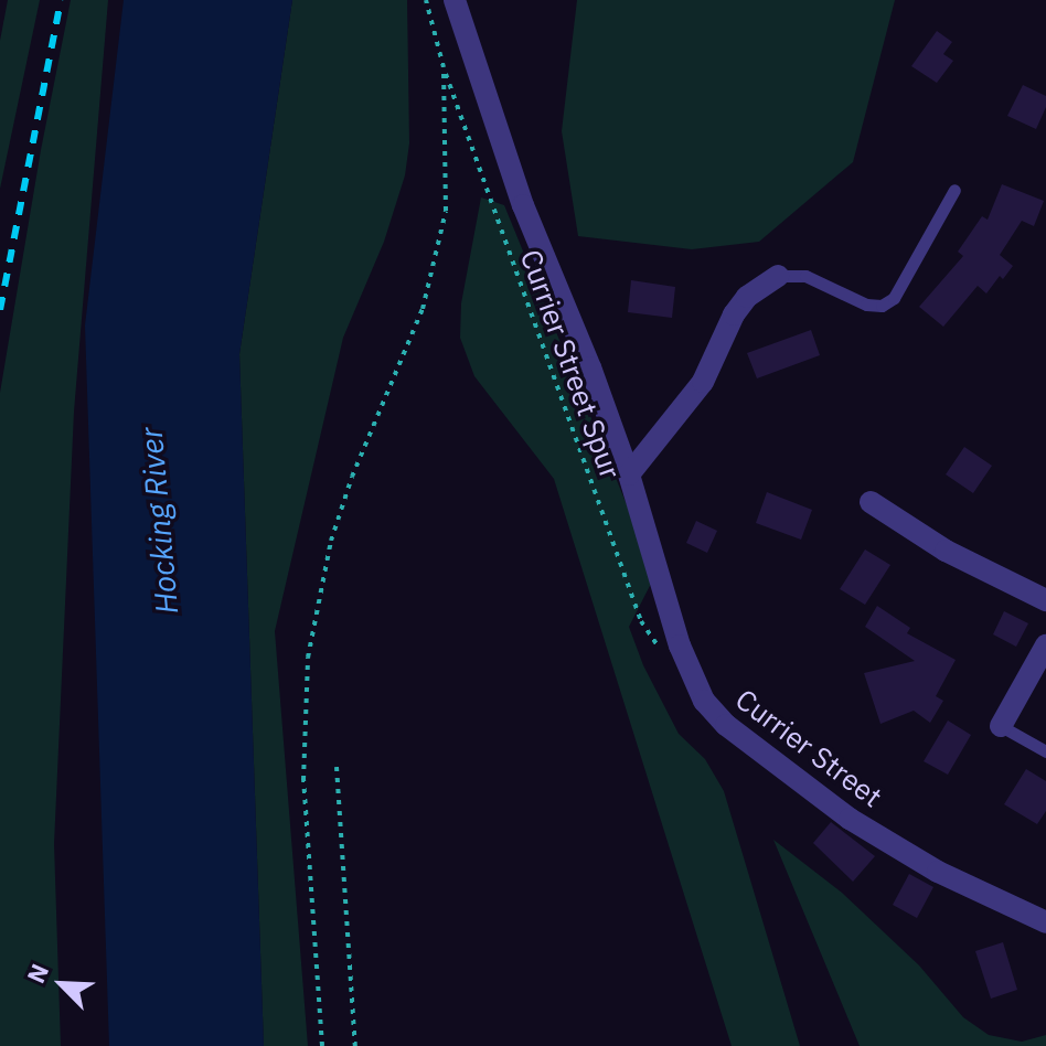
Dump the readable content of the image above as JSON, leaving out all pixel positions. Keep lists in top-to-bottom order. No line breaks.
{"streets":{"street":["Currier Street"],"path":["Currier Street Spur"]},"crossings":[["Currier Street Spur","Currier Street"]],"water":["Hocking River"],"north":"top left"}
